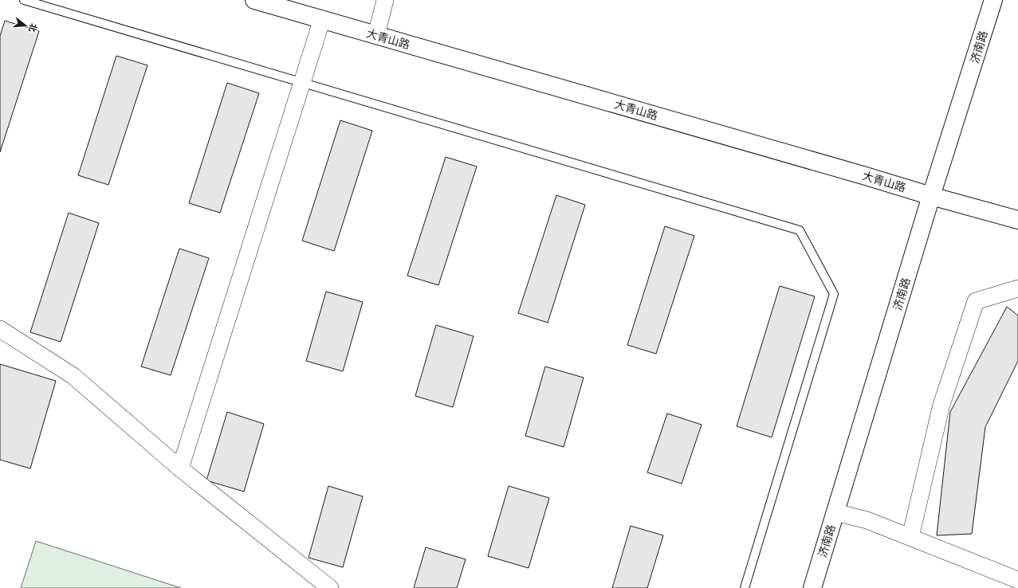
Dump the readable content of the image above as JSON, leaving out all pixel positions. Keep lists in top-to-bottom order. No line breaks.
{"streets":{"street":["大青山路","济南路"]},"crossings":[["大青山路","济南路"]],"north":"right"}
